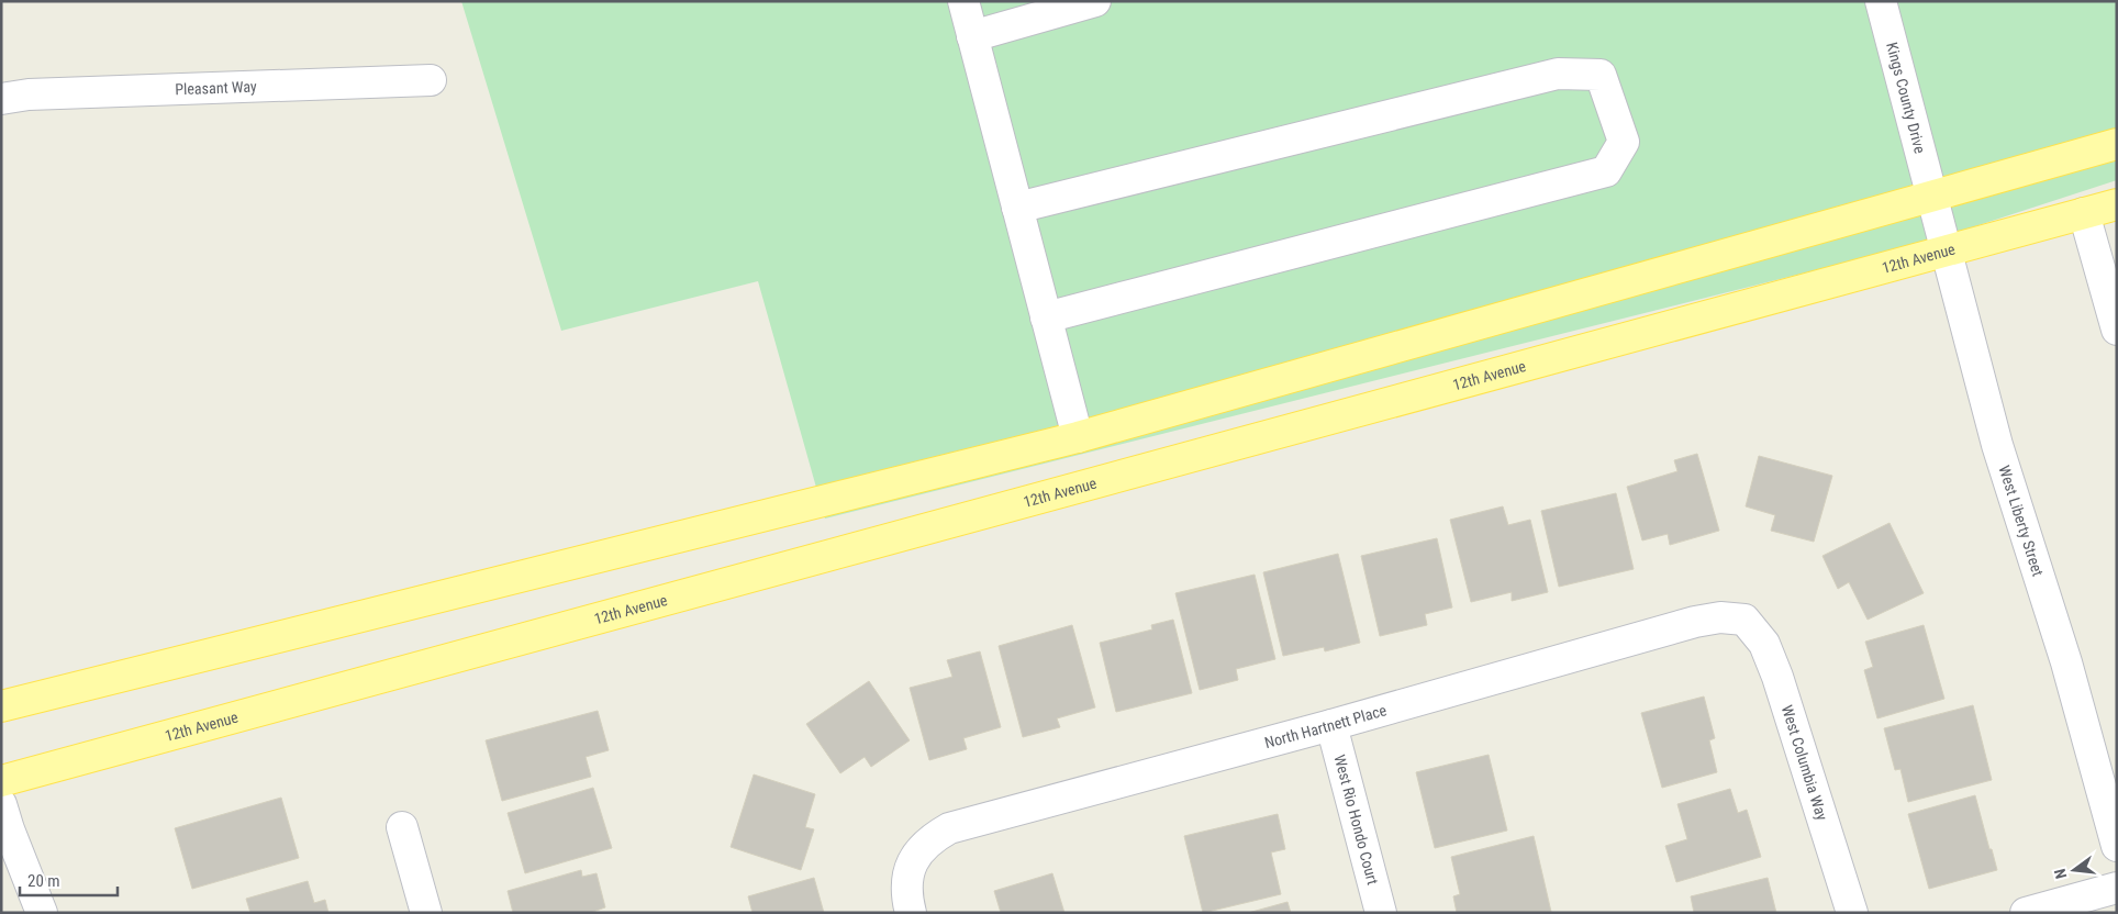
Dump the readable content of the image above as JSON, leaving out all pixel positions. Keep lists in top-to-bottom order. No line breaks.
{"streets":{"main road":["12th Avenue"],"street":["Pleasant Way","Kings County Drive","West Liberty Street","North Hartnett Place","West Columbia Way","West Rio Hondo Court"]},"crossings":[["Kings County Drive","West Liberty Street"],["12th Avenue","West Liberty Street"],["North Hartnett Place","West Columbia Way"],["North Hartnett Place","West Rio Hondo Court"]],"scale_bar":"20 m","north":"left"}
